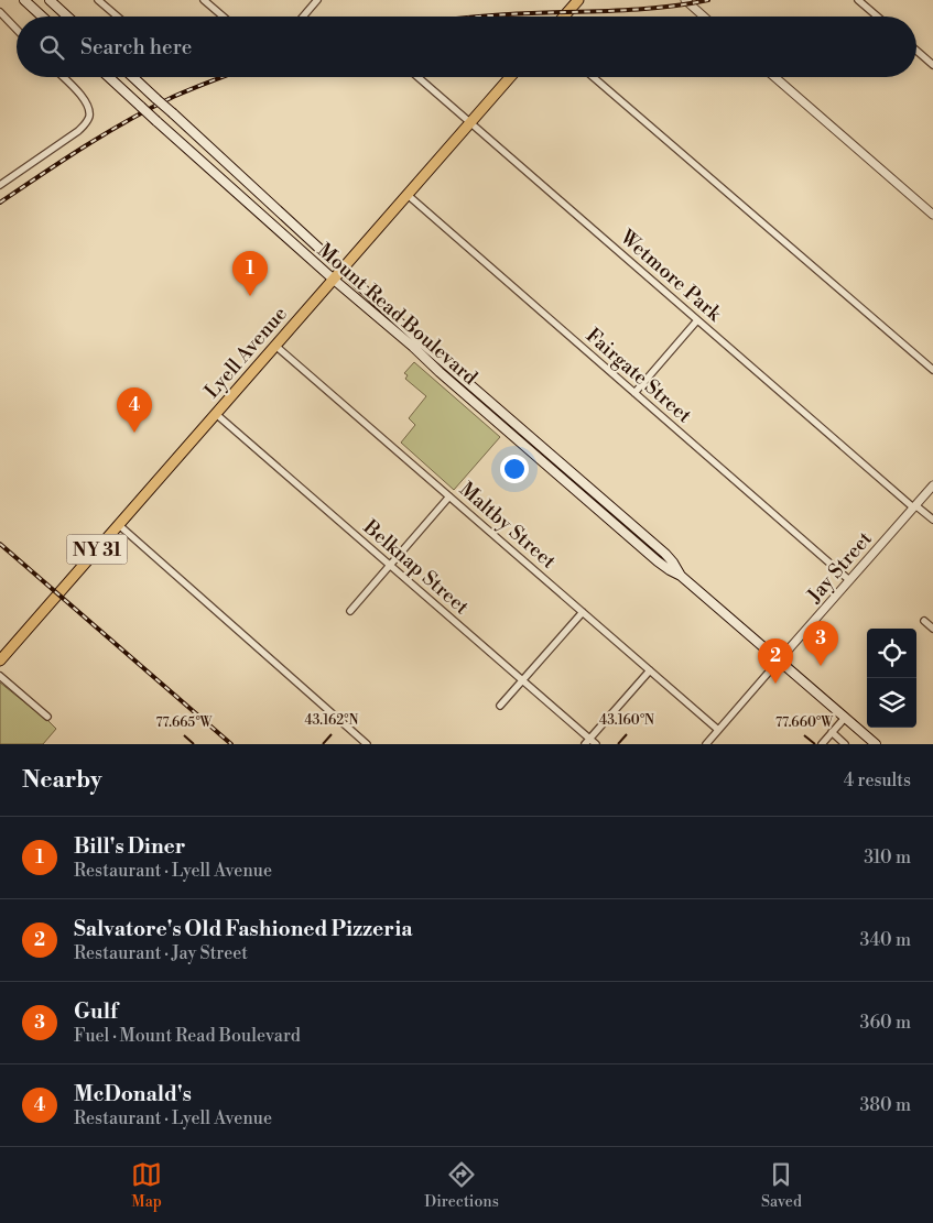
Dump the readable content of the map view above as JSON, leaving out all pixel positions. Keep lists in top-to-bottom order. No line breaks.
{"streets":{"main road":["Mount Read Boulevard","Lyell Avenue","NY 31"],"street":["Wetmore Park","Fairgate Street","Maltby Street","Belknap Street","Jay Street"]},"crossings":[["Wetmore Park","Lyell Avenue"],["Wetmore Park","Jay Street"],["Mount Read Boulevard","Lyell Avenue"],["Mount Read Boulevard","Jay Street"],["Lyell Avenue","Fairgate Street"],["Lyell Avenue","Maltby Street"],["Lyell Avenue","Belknap Street"],["Fairgate Street","Jay Street"],["Maltby Street","Jay Street"]],"page":{"search":"Search here","pins":["1","4","3","2"],"heading":["Nearby","4 results"],"list":[{"mark":"1","name":"Bill's Diner","note":"Restaurant · Lyell Avenue","value":"310 m"},{"mark":"2","name":"Salvatore's Old Fashioned Pizzeria","note":"Restaurant · Jay Street","value":"340 m"},{"mark":"3","name":"Gulf","note":"Fuel · Mount Read Boulevard","value":"360 m"},{"mark":"4","name":"McDonald's","note":"Restaurant · Lyell Avenue","value":"380 m"}],"nav":["Map","Directions","Saved"]},"coordinates":["43.162°N","43.160°N","77.665°W","77.660°W"]}
